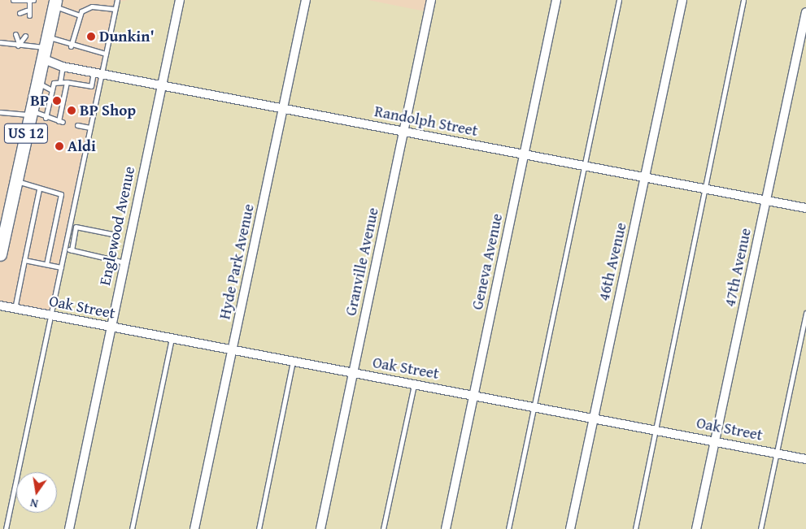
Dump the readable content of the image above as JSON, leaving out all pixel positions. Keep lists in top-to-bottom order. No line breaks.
{"streets":{"main road":["US 12"],"street":["Randolph Street","Englewood Avenue","Hyde Park Avenue","Granville Avenue","Geneva Avenue","46th Avenue","47th Avenue","Oak Street"]},"crossings":[["Randolph Street","US 12"],["Randolph Street","Englewood Avenue"],["Randolph Street","Hyde Park Avenue"],["Randolph Street","Granville Avenue"],["Randolph Street","Geneva Avenue"],["Randolph Street","46th Avenue"],["Randolph Street","47th Avenue"],["Englewood Avenue","Oak Street"],["Hyde Park Avenue","Oak Street"],["Granville Avenue","Oak Street"],["Geneva Avenue","Oak Street"],["46th Avenue","Oak Street"],["47th Avenue","Oak Street"]],"places":["Dunkin'","BP","BP Shop","Aldi"],"north":"bottom"}
